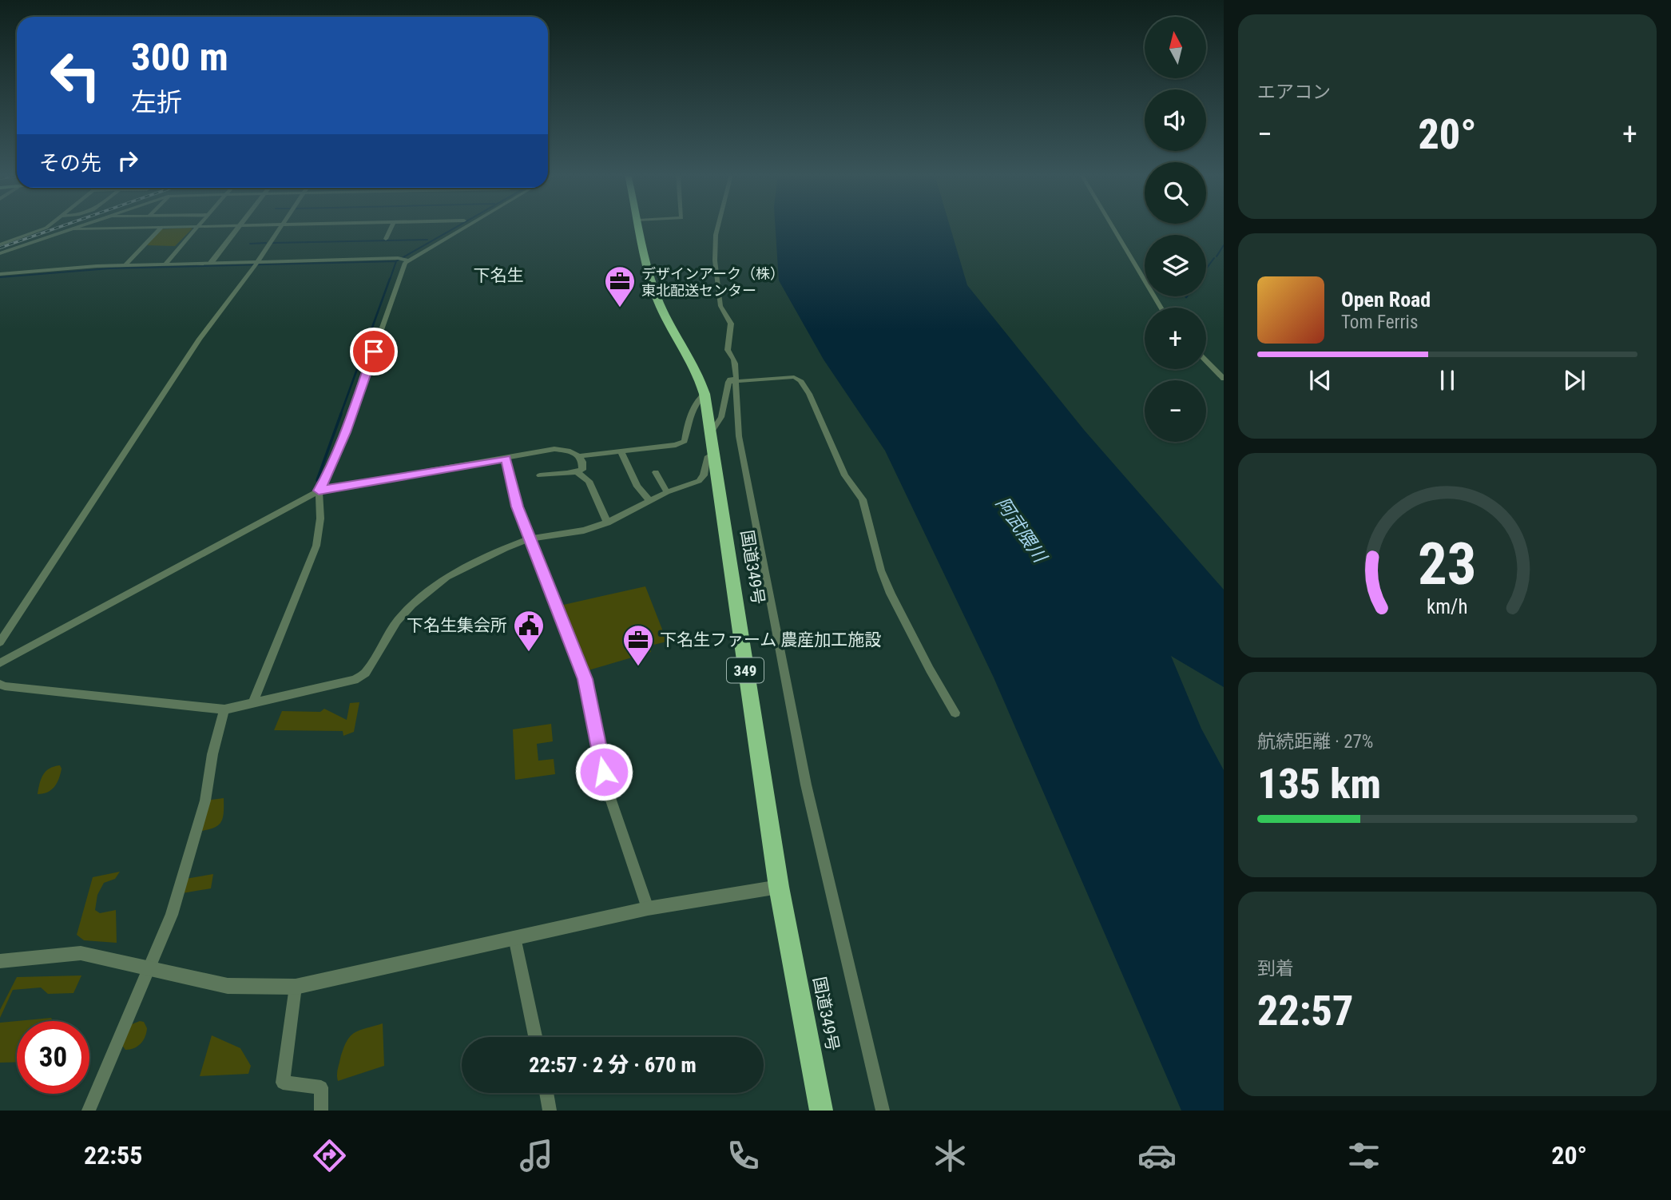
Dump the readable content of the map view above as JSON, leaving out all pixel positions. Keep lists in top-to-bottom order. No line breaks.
{"streets":{"highway":["国道349号","349"]},"districts":["下名生"],"water":["阿武隈川"],"places":{"office":["デザインアーク（株） 東北配送センター","下名生ファーム 農産加工施設"],"public building":["下名生集会所"]},"north":"top","page":{"tile":["エアコン",["航続距離 · 27%","135 km"],["到着","22:57"]],"map_buttons":["+","−"],"turn":["300 m","左折"],"heat":["−","20°","+"],"then":"その先","song":["Open Road","Tom Ferris"],"limit":"30","trip":"22:57 · 2 分 · 670 m","tabs":["22:55","20°"],"gauge":["23","km/h"]}}
